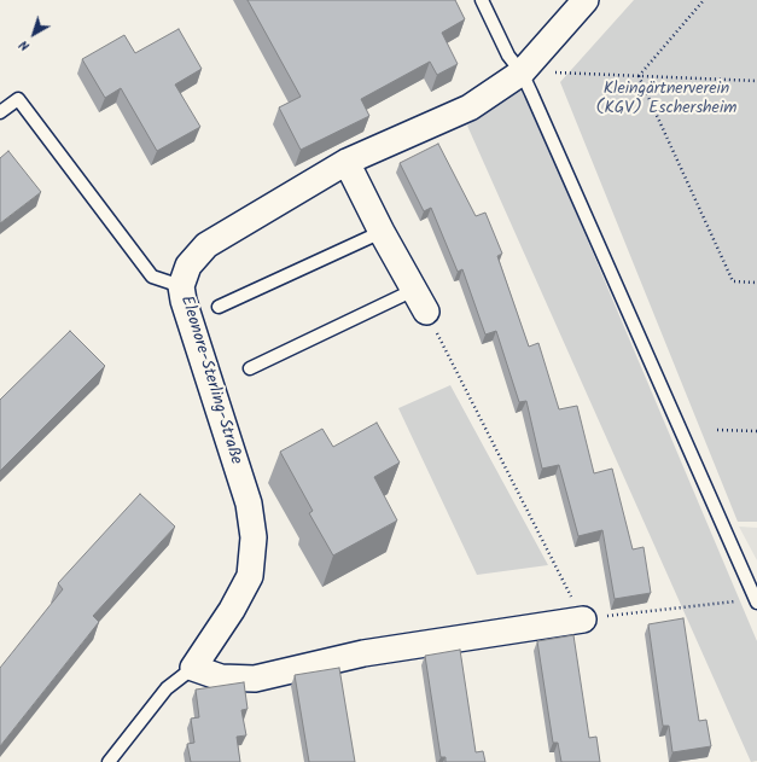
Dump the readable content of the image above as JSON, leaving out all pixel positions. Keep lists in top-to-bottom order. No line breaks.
{"streets":{"street":["Eleonore-Sterling-Straße"]},"parks":["Kleingärtnerverein (KGV) Eschersheim"],"north":"bottom left"}
